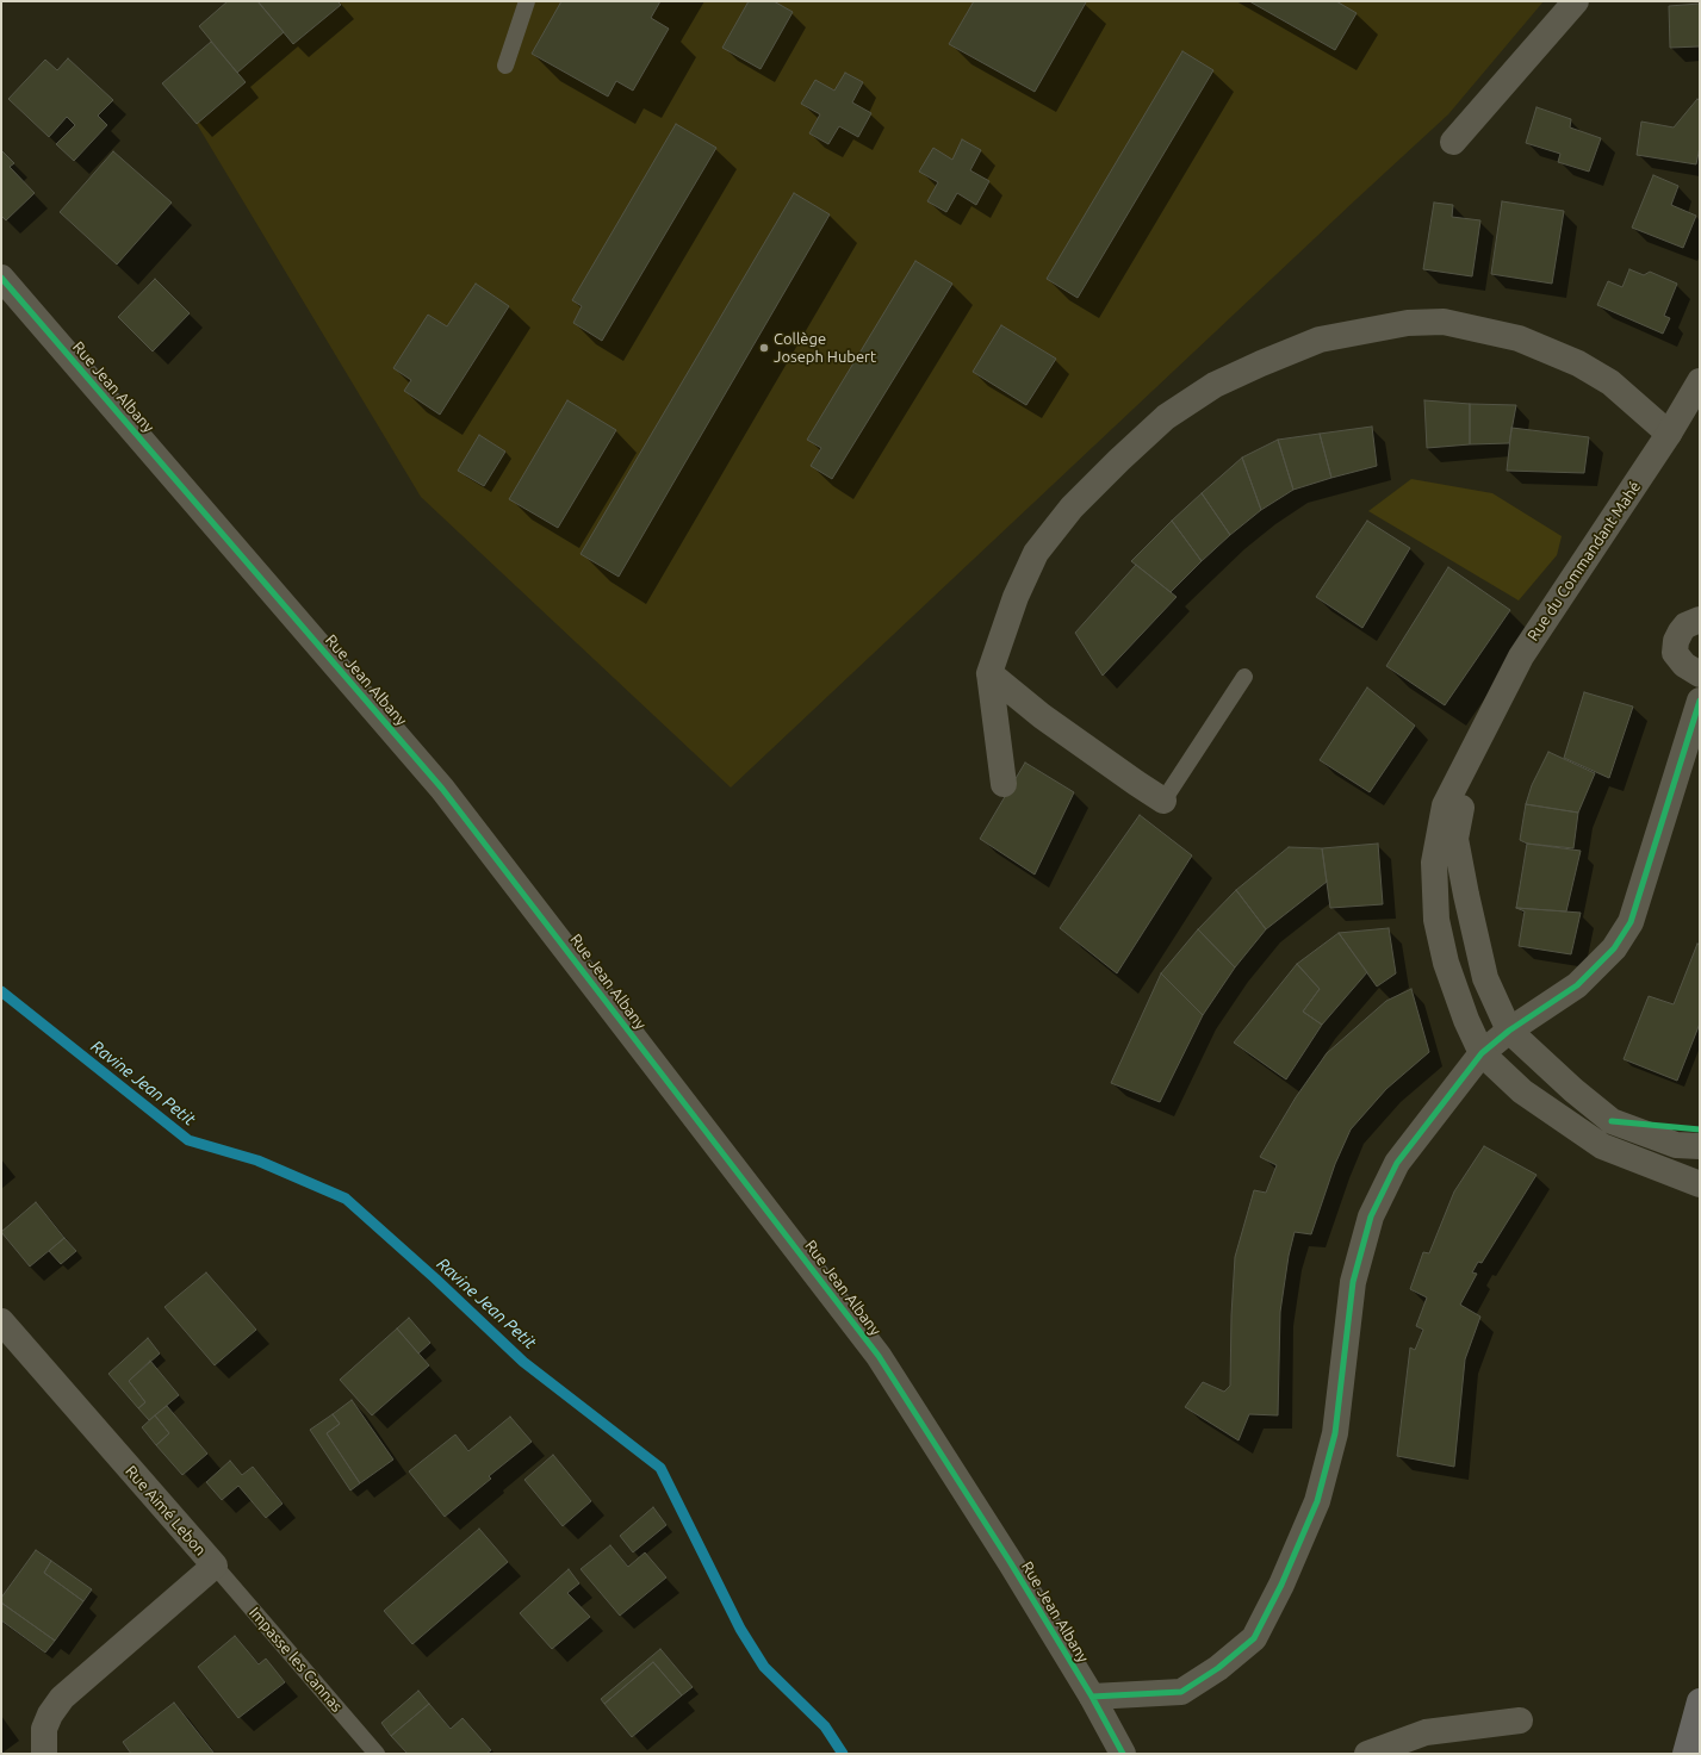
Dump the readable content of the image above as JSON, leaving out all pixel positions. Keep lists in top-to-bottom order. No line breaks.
{"streets":{"street":["Rue Jean Albany","Rue du Commandant Mahé","Rue Aimé Lebon"],"lane":["Impasse les Cannas"]},"crossings":[["Rue Aimé Lebon","Impasse les Cannas"]],"water":["Ravine Jean Petit"],"places":["Collège Joseph Hubert"]}
